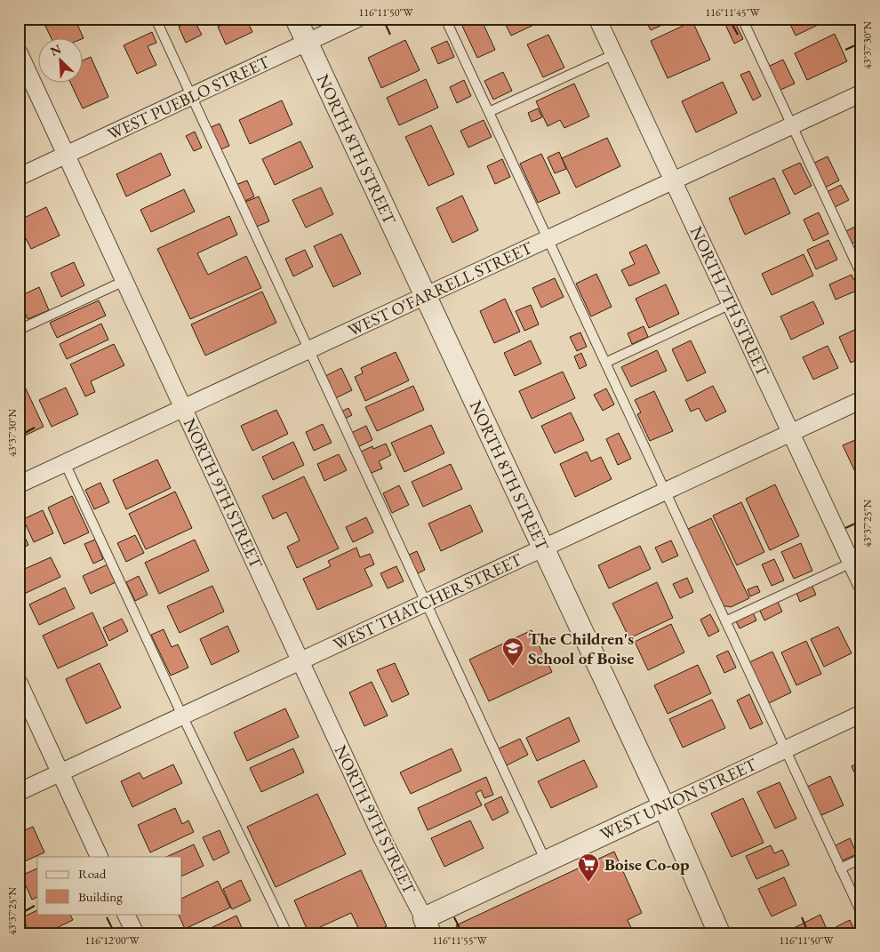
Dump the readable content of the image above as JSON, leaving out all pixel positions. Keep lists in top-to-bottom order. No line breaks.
{"streets":{"street":["WEST PUEBLO STREET","NORTH 8TH STREET","WEST O'FARRELL STREET","NORTH 7TH STREET","NORTH 9TH STREET","WEST THATCHER STREET","WEST UNION STREET"]},"crossings":[["WEST PUEBLO STREET","NORTH 8TH STREET"],["WEST PUEBLO STREET","NORTH 9TH STREET"],["NORTH 8TH STREET","WEST O'FARRELL STREET"],["NORTH 8TH STREET","WEST THATCHER STREET"],["NORTH 8TH STREET","WEST UNION STREET"],["WEST O'FARRELL STREET","NORTH 7TH STREET"],["WEST O'FARRELL STREET","NORTH 9TH STREET"],["NORTH 7TH STREET","WEST THATCHER STREET"],["NORTH 9TH STREET","WEST THATCHER STREET"],["NORTH 9TH STREET","WEST UNION STREET"]],"places":{"school or university":["The Children's School of Boise"],"supermarket":["Boise Co-op"]},"legend":["Road","Building"],"north":"top left","coordinates":["116°11'50\"W","116°11'45\"W","43°37'30\"N","43°37'25\"N","116°12'00\"W","116°11'55\"W"]}
